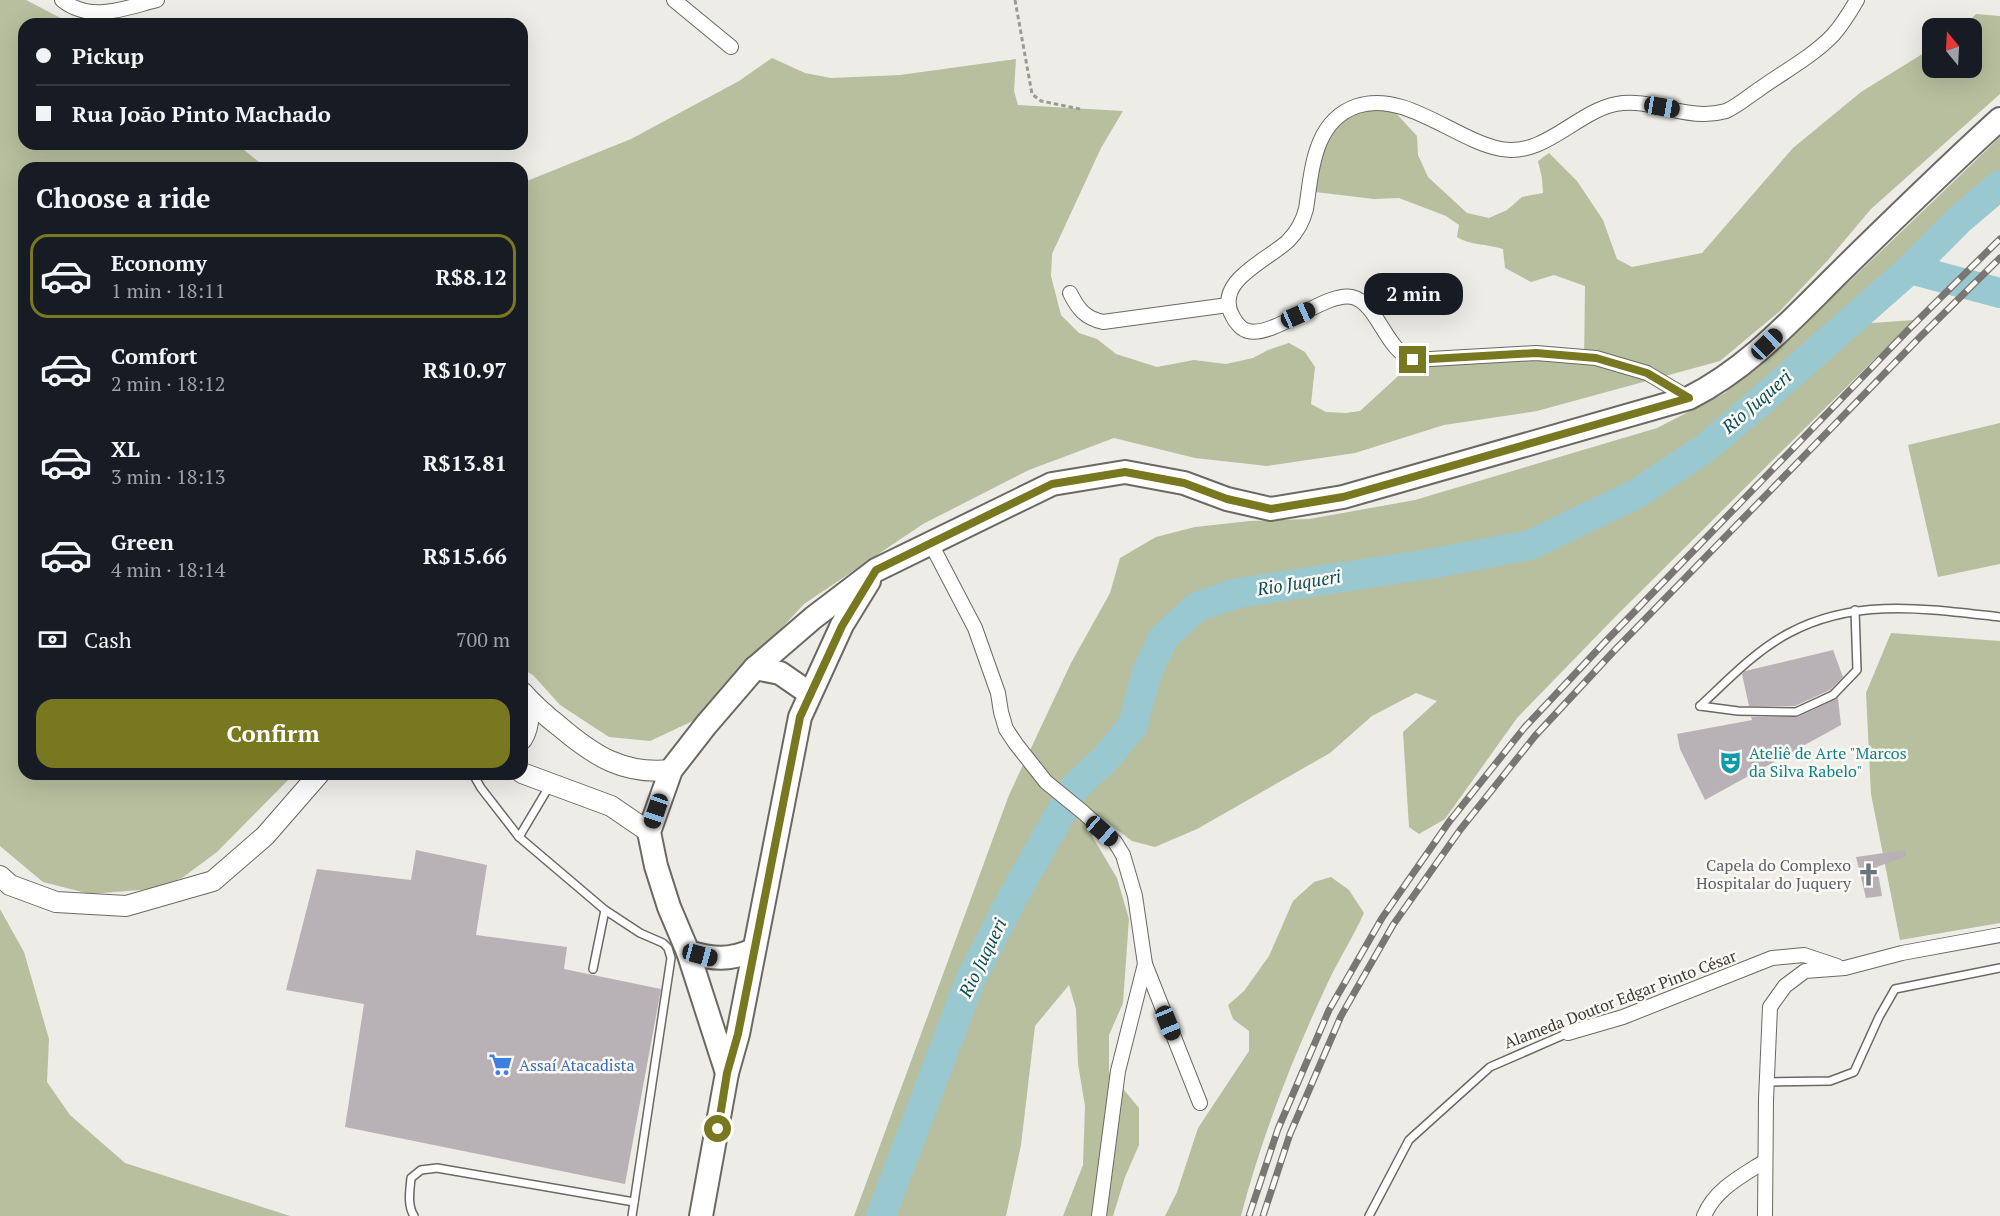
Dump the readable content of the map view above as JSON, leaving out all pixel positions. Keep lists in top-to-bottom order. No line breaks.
{"streets":{"street":["Alameda Doutor Edgar Pinto César"]},"water":["Rio Juqueri"],"places":{"theatre":["Ateliê de Arte \"Marcos da Silva Rabelo\""],"church":["Capela do Complexo Hospitalar do Juquery"],"supermarket":["Assaí Atacadista"]},"north":"top","page":{"banner":["Pickup","Rua João Pinto Machado"],"heading":"Choose a ride","list":[{"name":"Economy","note":"1 min · 18:11","value":"R$8.12"},{"name":"Comfort","note":"2 min · 18:12","value":"R$10.97"},{"name":"XL","note":"3 min · 18:13","value":"R$13.81"},{"name":"Green","note":"4 min · 18:14","value":"R$15.66"}],"bubble":"2 min","pay":["Cash","700 m"],"buttons":"Confirm"}}
